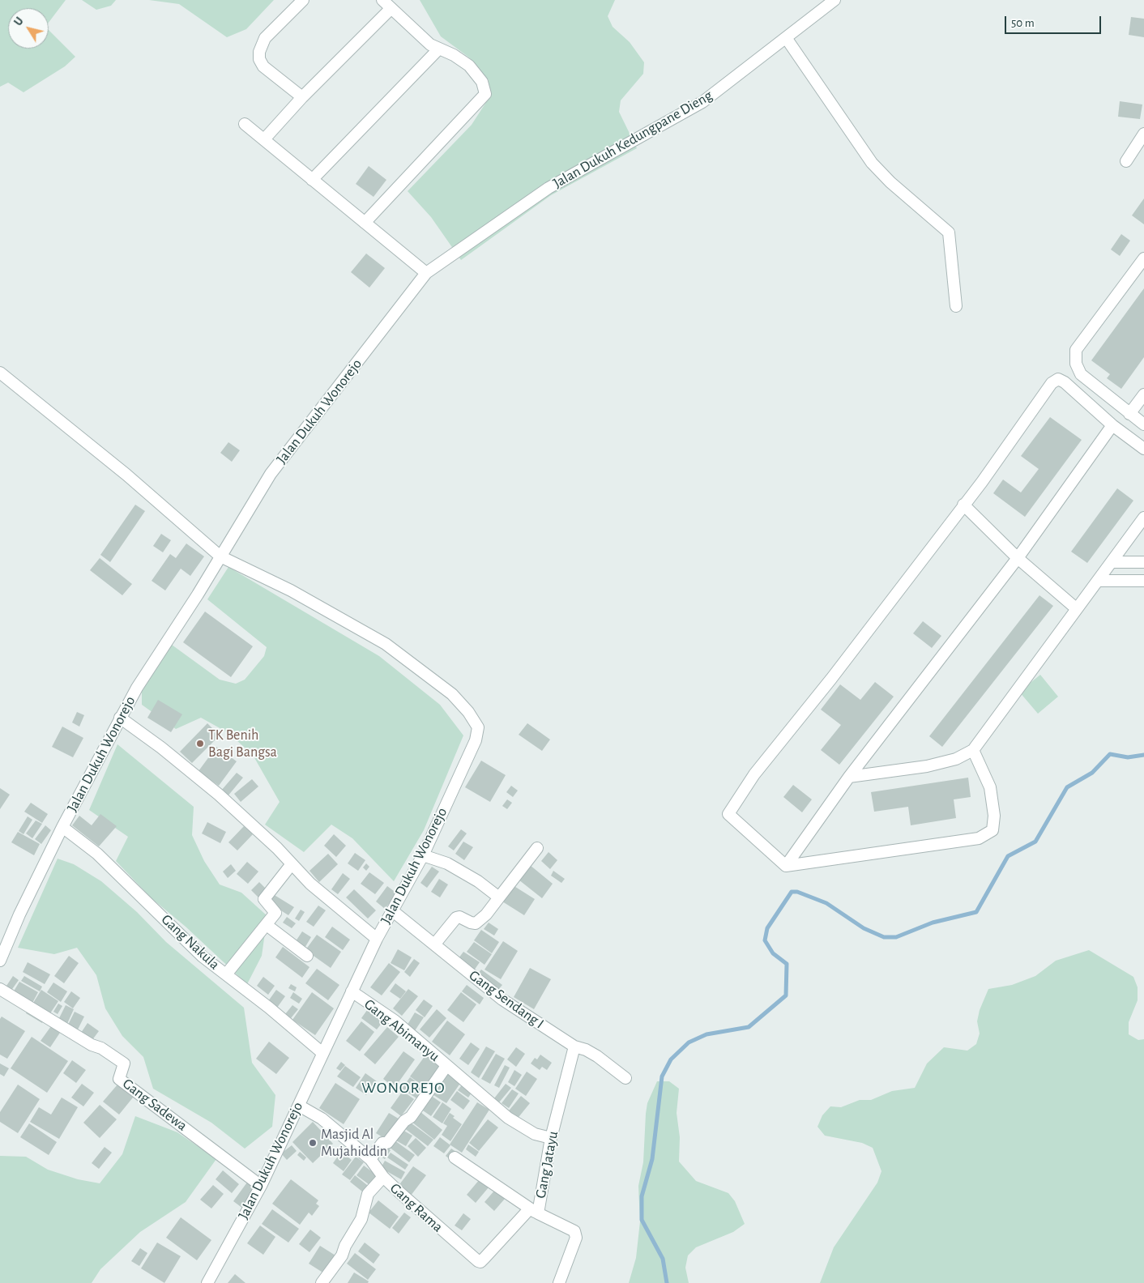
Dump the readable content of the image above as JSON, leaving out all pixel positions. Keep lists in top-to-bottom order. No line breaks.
{"streets":{"street":["Jalan Dukuh Kedungpane Dieng","Jalan Dukuh Wonorejo","Gang Nakula","Gang Sendang I","Gang Abimanyu","Gang Sadewa","Gang Jatayu","Gang Rama"]},"crossings":[["Jalan Dukuh Kedungpane Dieng","Jalan Dukuh Wonorejo"],["Jalan Dukuh Wonorejo","Gang Nakula"],["Jalan Dukuh Wonorejo","Gang Sendang I"],["Jalan Dukuh Wonorejo","Gang Abimanyu"],["Jalan Dukuh Wonorejo","Gang Sadewa"],["Jalan Dukuh Wonorejo","Gang Rama"],["Gang Sendang I","Gang Jatayu"],["Gang Abimanyu","Gang Jatayu"],["Gang Jatayu","Gang Rama"]],"districts":["WONOREJO"],"places":["TK Benih Bagi Bangsa","Masjid Al Mujahiddin"],"scale_bar":"50 m","north":"top left"}
